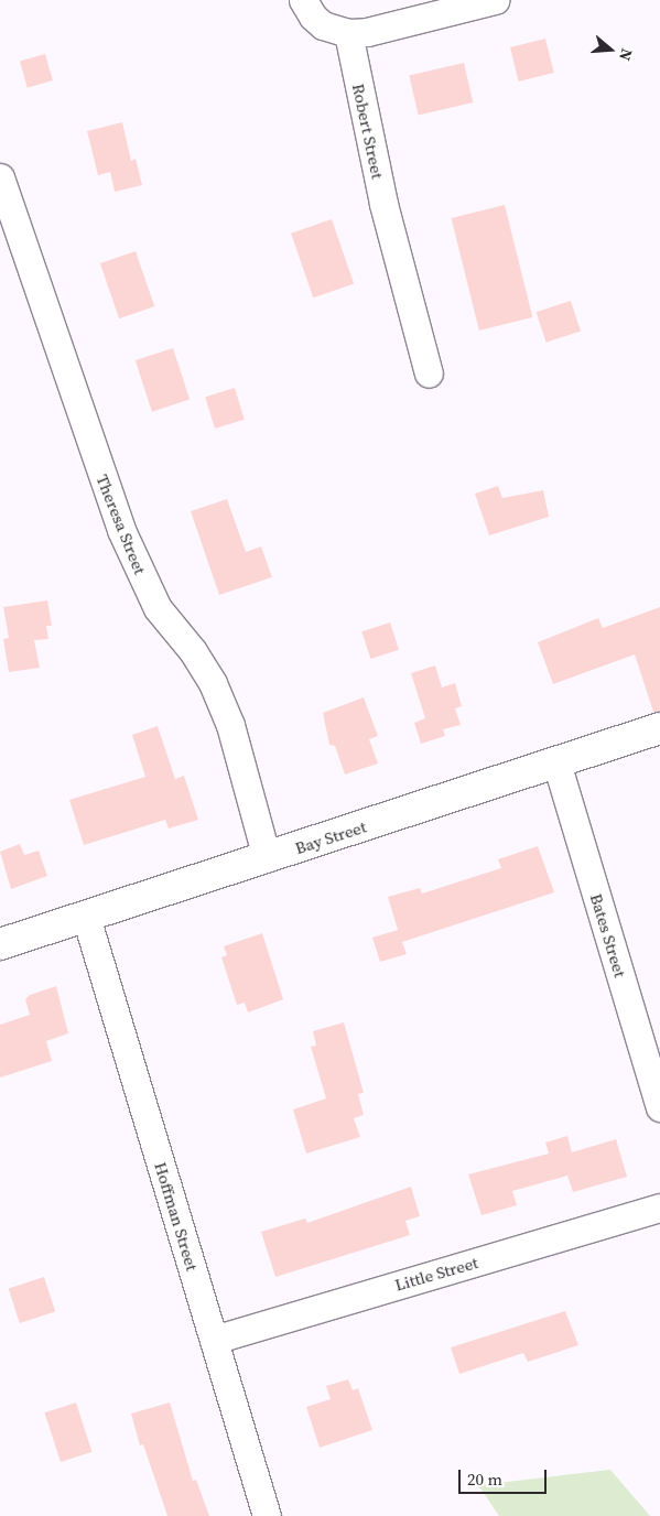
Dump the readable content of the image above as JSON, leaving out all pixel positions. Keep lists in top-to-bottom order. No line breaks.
{"streets":{"main road":["Bay Street"],"street":["Robert Street","Theresa Street","Bates Street","Hoffman Street","Little Street"]},"crossings":[["Theresa Street","Bay Street"],["Bay Street","Bates Street"],["Bay Street","Hoffman Street"],["Hoffman Street","Little Street"]],"scale_bar":"20 m","north":"right"}
